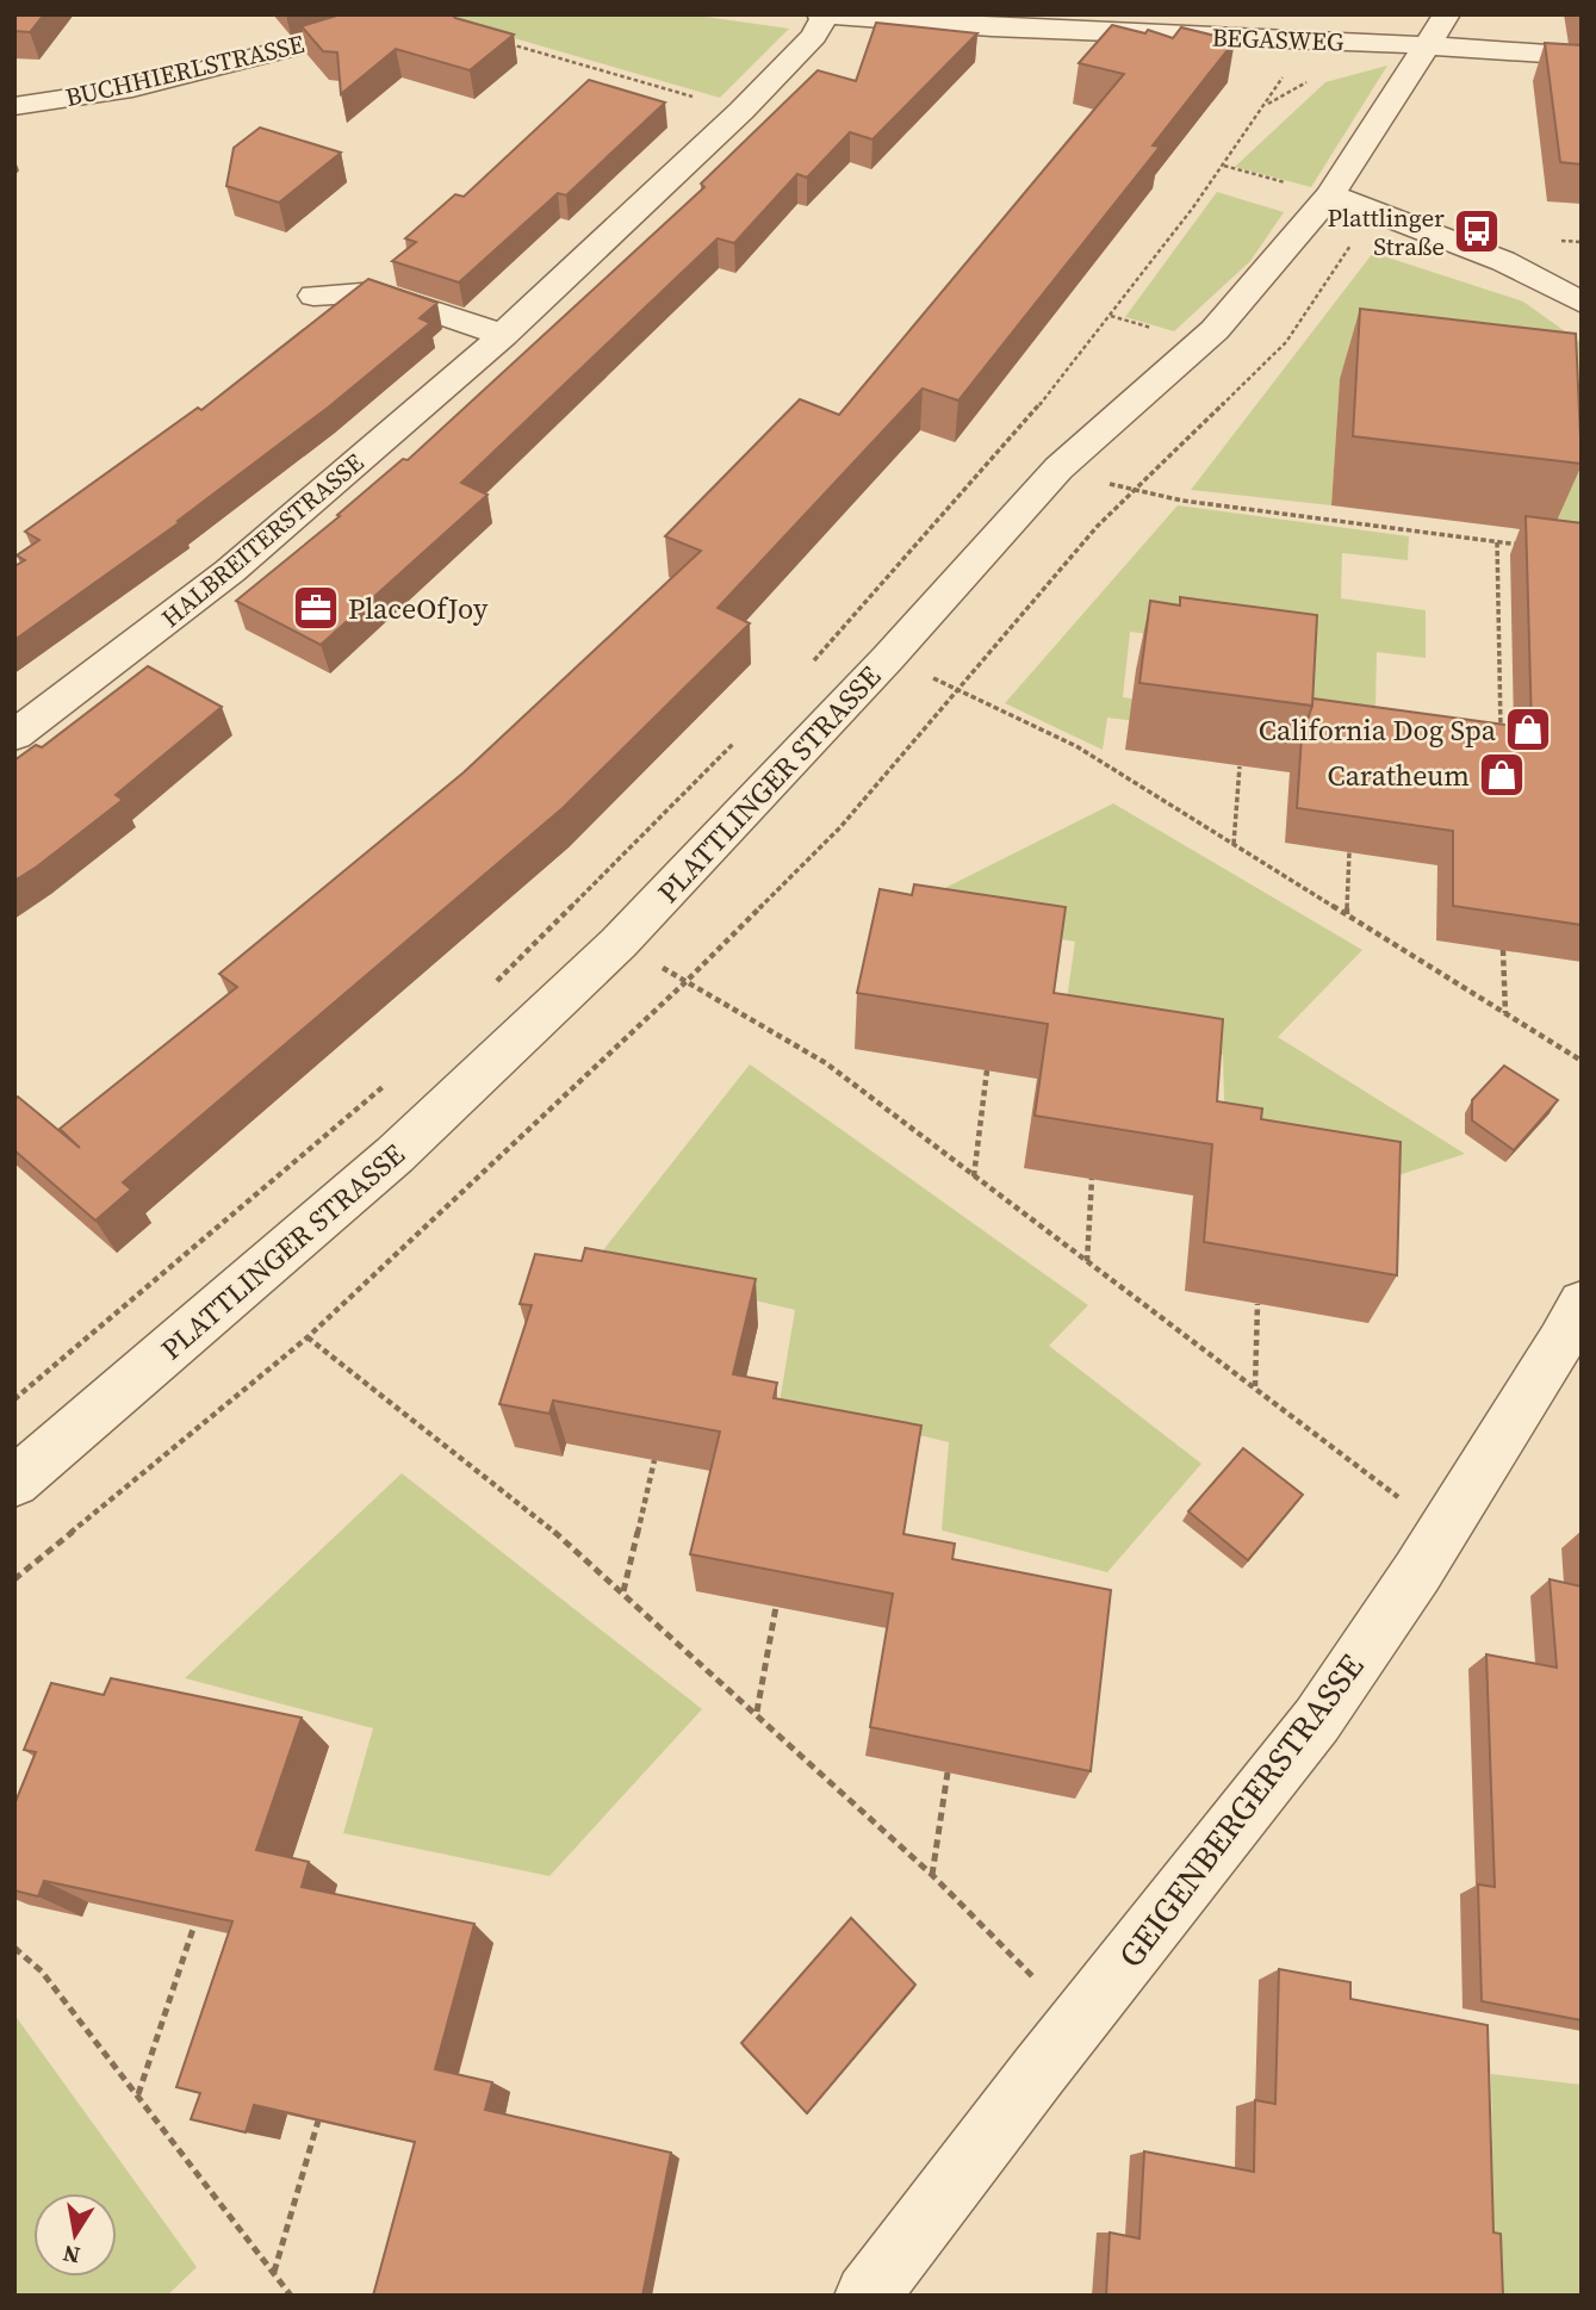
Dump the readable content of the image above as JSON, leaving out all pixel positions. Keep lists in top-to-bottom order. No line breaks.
{"streets":{"street":["BEGASWEG","BUCHHIERLSTRASSE","HALBREITERSTRASSE","PLATTLINGER STRASSE","GEIGENBERGERSTRASSE"]},"crossings":[["BEGASWEG","HALBREITERSTRASSE"],["BEGASWEG","PLATTLINGER STRASSE"]],"places":{"bus stop":["Plattlinger Straße"],"office":["PlaceOfJoy"],"shop":["California Dog Spa","Caratheum"]},"north":"bottom"}
